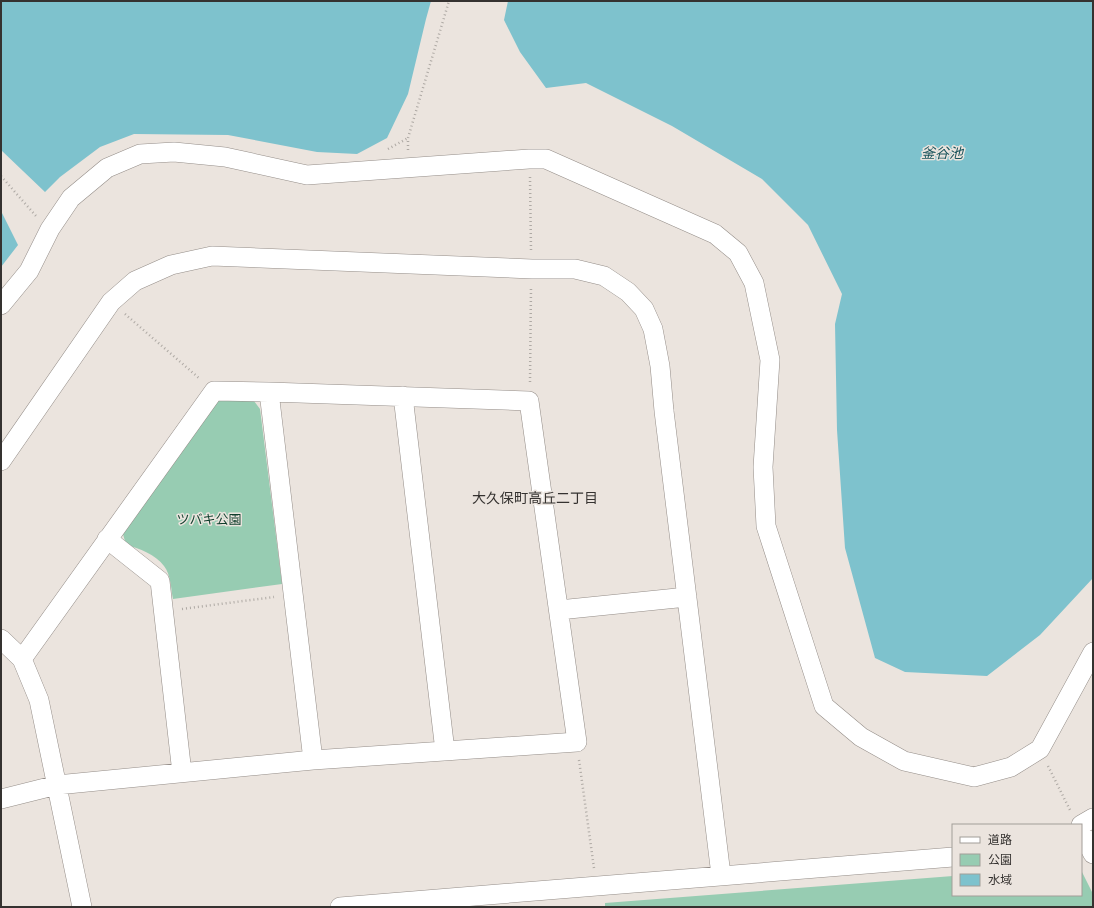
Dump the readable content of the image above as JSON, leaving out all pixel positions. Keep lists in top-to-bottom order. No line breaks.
{"districts":["大久保町高丘二丁目"],"water":["釜谷池"],"parks":["ツバキ公園"],"legend":["道路","公園","水域"]}
